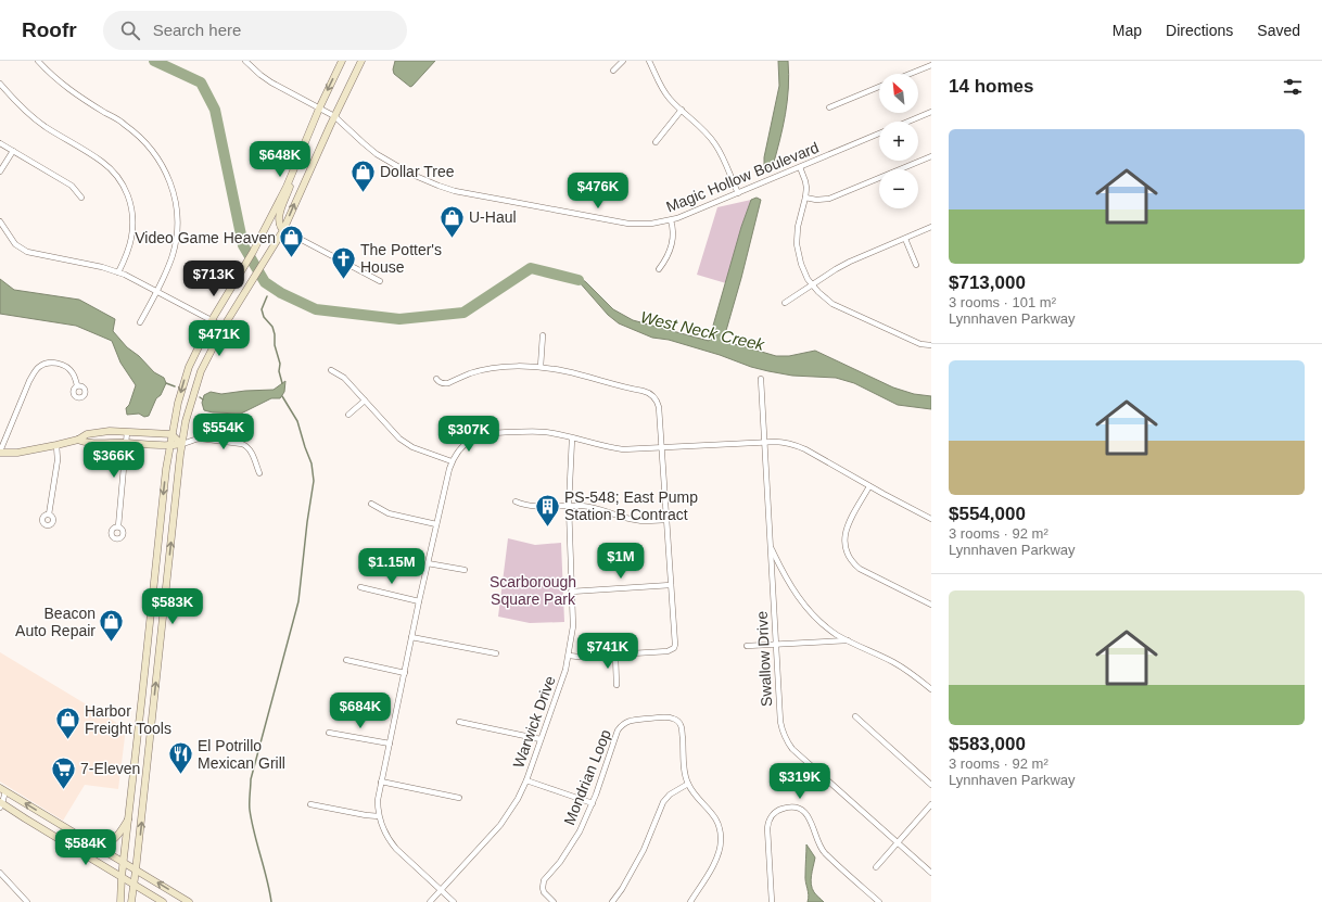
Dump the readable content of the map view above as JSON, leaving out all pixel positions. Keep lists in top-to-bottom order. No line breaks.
{"streets":{"street":["Magic Hollow Boulevard","Swallow Drive","Warwick Drive","Mondrian Loop"]},"water":["West Neck Creek"],"parks":["Scarborough Square Park"],"places":{"shop":["Dollar Tree","U-Haul","Video Game Heaven","Beacon Auto Repair","Harbor Freight Tools"],"church":["The Potter's House"],"building":["PS-548; East Pump Station B Contract"],"restaurant":["El Potrillo Mexican Grill"],"supermarket":["7-Eleven"]},"north":"top left","page":{"header":"Roofr","search":"Search here","nav":["Map","Directions","Saved"],"heading":"14 homes","map_buttons":["+","−"],"list":[{"name":"$713,000","note":"3 rooms · 101 m² · Lynnhaven Parkway"},{"name":"$554,000","note":"3 rooms · 92 m² · Lynnhaven Parkway"},{"name":"$583,000","note":"3 rooms · 92 m² · Lynnhaven Parkway"}],"price":["$648K","$476K","$713K","$471K","$554K","$307K","$366K","$1M","$1.15M","$583K","$741K","$684K","$319K","$584K"]}}
